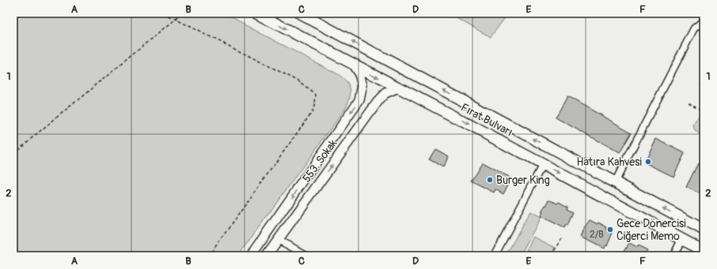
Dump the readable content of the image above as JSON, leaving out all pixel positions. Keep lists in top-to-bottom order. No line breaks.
{"streets":{"main road":["Fırat Bulvarı","553. Sokak"]},"crossings":[["Fırat Bulvarı","553. Sokak"]],"places":["Hatıra Kahvesi","Burger King","Gece Dönercisi Ciğerci Memo"],"house_numbers":["2/B"],"grid":{"columns":["A","B","C","D","E","F"],"rows":["1","2"]}}
